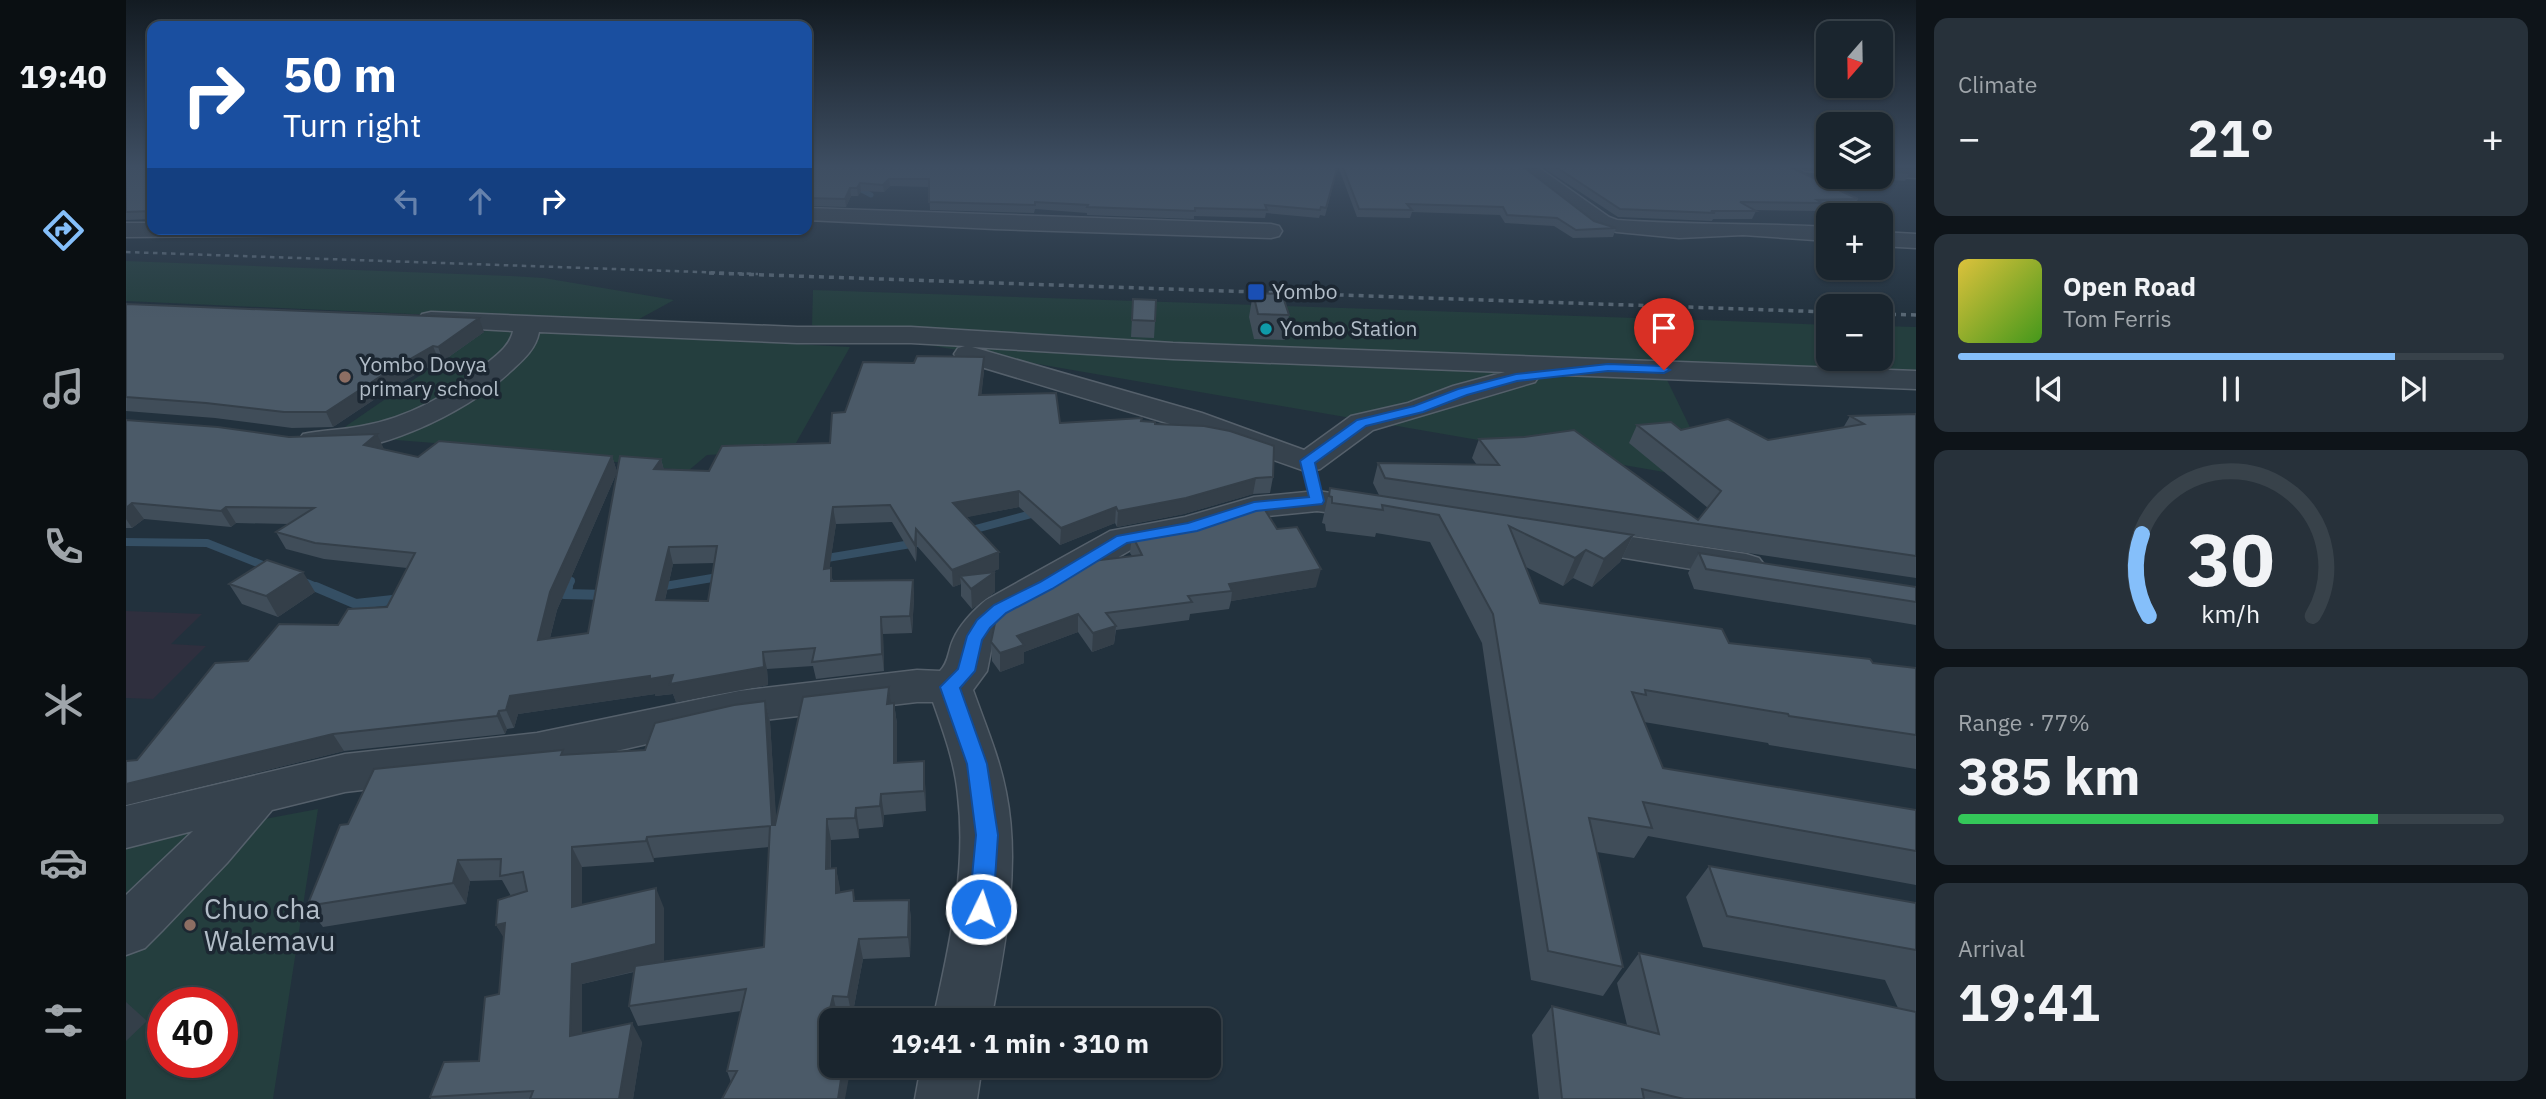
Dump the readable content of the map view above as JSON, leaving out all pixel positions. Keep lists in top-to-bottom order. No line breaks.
{"places":{"transit":["Yombo"],"other":["Yombo Station","Yombo Dovya primary school","Chuo cha Walemavu"]},"north":"bottom","page":{"tabs":"19:40","tile":["Climate",["Range · 77%","385 km"],["Arrival","19:41"]],"map_buttons":["+","−"],"turn":["50 m","Turn right"],"heat":["−","21°","+"],"song":["Open Road","Tom Ferris"],"limit":"40","trip":"19:41 · 1 min · 310 m","gauge":["30","km/h"]}}
